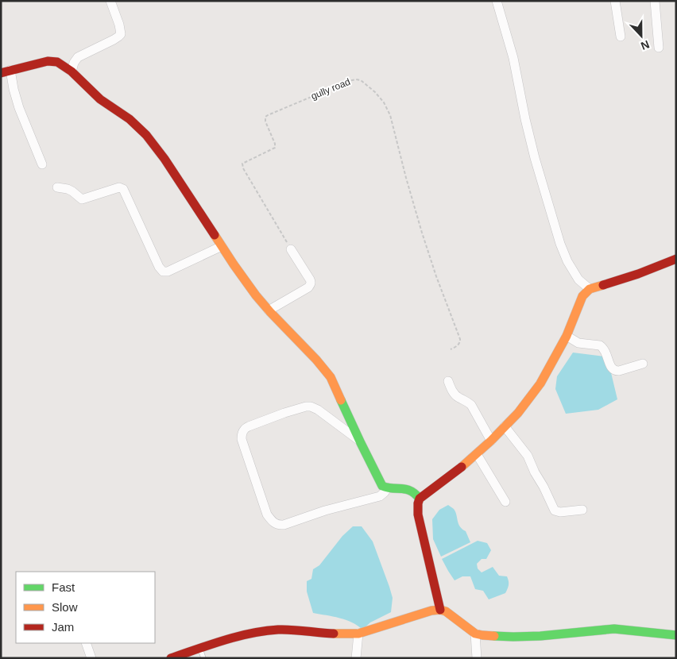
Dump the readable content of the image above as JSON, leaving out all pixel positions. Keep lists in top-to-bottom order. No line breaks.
{"streets":{"path":["gully road"]},"legend":["Fast","Slow","Jam"],"north":"bottom"}
